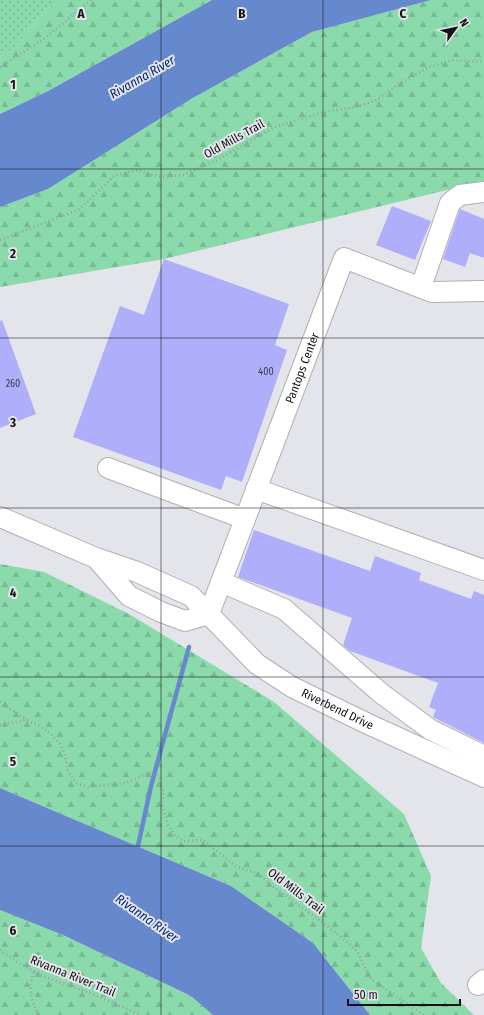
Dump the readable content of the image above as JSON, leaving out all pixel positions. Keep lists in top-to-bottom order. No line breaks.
{"streets":{"street":["Pantops Center","Riverbend Drive"],"path":["Old Mills Trail","Rivanna River Trail"]},"crossings":[["Pantops Center","Riverbend Drive"]],"water":["Rivanna River"],"house_numbers":["400","260"],"scale_bar":"50 m","north":"top right","grid":{"columns":["A","B","C"],"rows":["1","2","3","4","5","6"]}}
